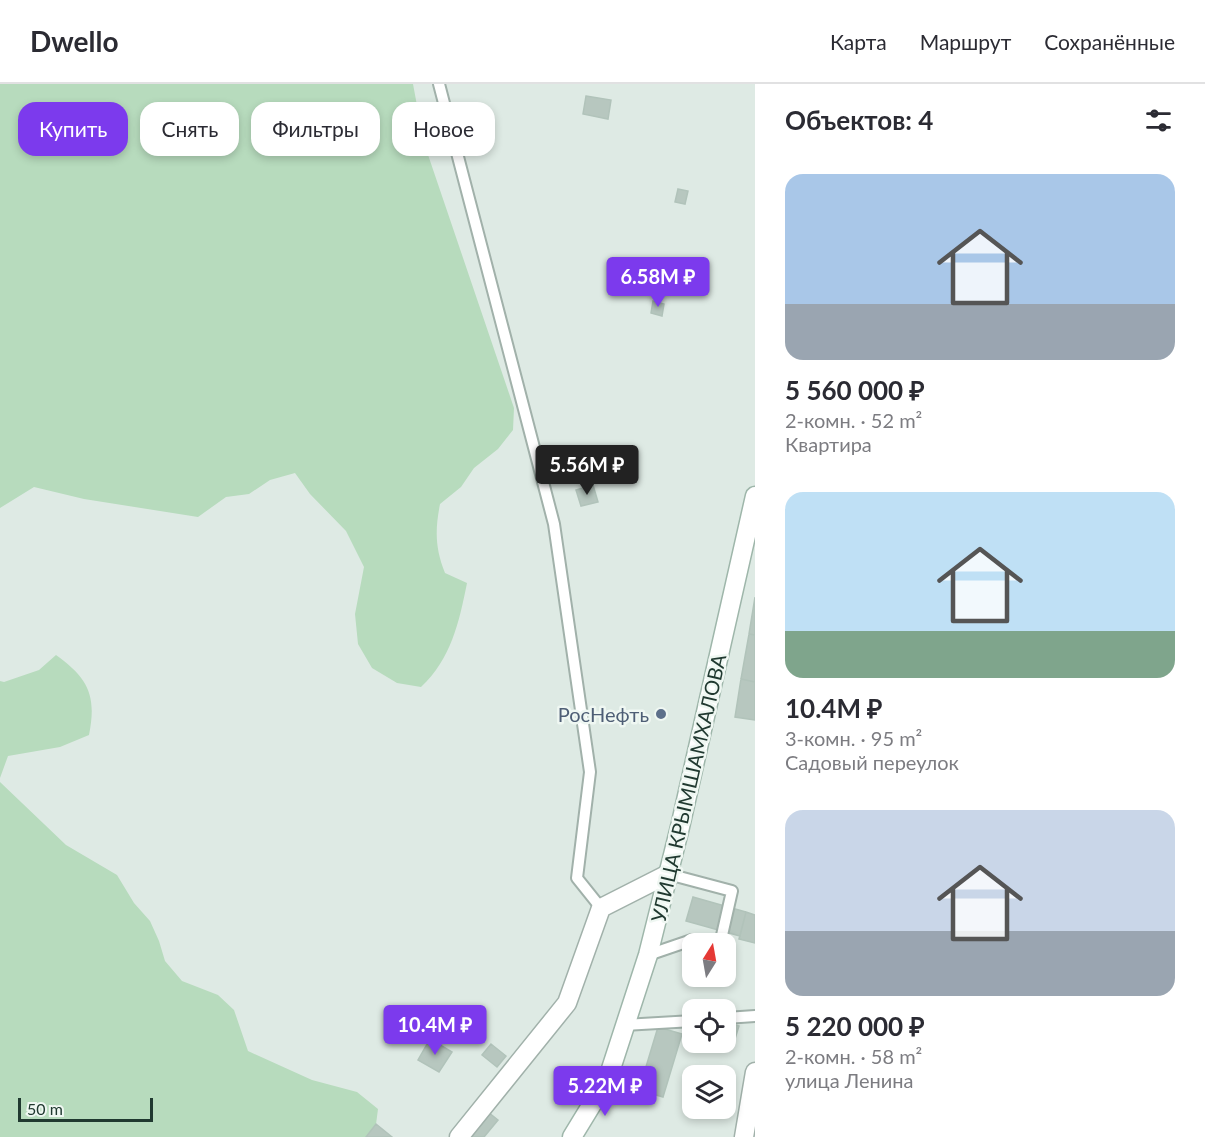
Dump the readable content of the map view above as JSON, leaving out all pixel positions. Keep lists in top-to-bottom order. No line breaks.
{"streets":{"main road":["УЛИЦА КРЫМШАМХАЛОВА"]},"places":["РосНефть"],"scale_bar":"50 m","north":"top","page":{"header":"Dwello","nav":["Карта","Маршрут","Сохранённые"],"heading":"Объектов: 4","chip":["Купить","Снять","Фильтры","Новое"],"list":[{"name":"5 560 000 ₽","note":"2-комн. · 52 m² · Квартира"},{"name":"10.4M ₽","note":"3-комн. · 95 m² · Садовый переулок"},{"name":"5 220 000 ₽","note":"2-комн. · 58 m² · улица Ленина"}],"price":["6.58M ₽","5.56M ₽","10.4M ₽","5.22M ₽"],"scale":"50 m"}}
